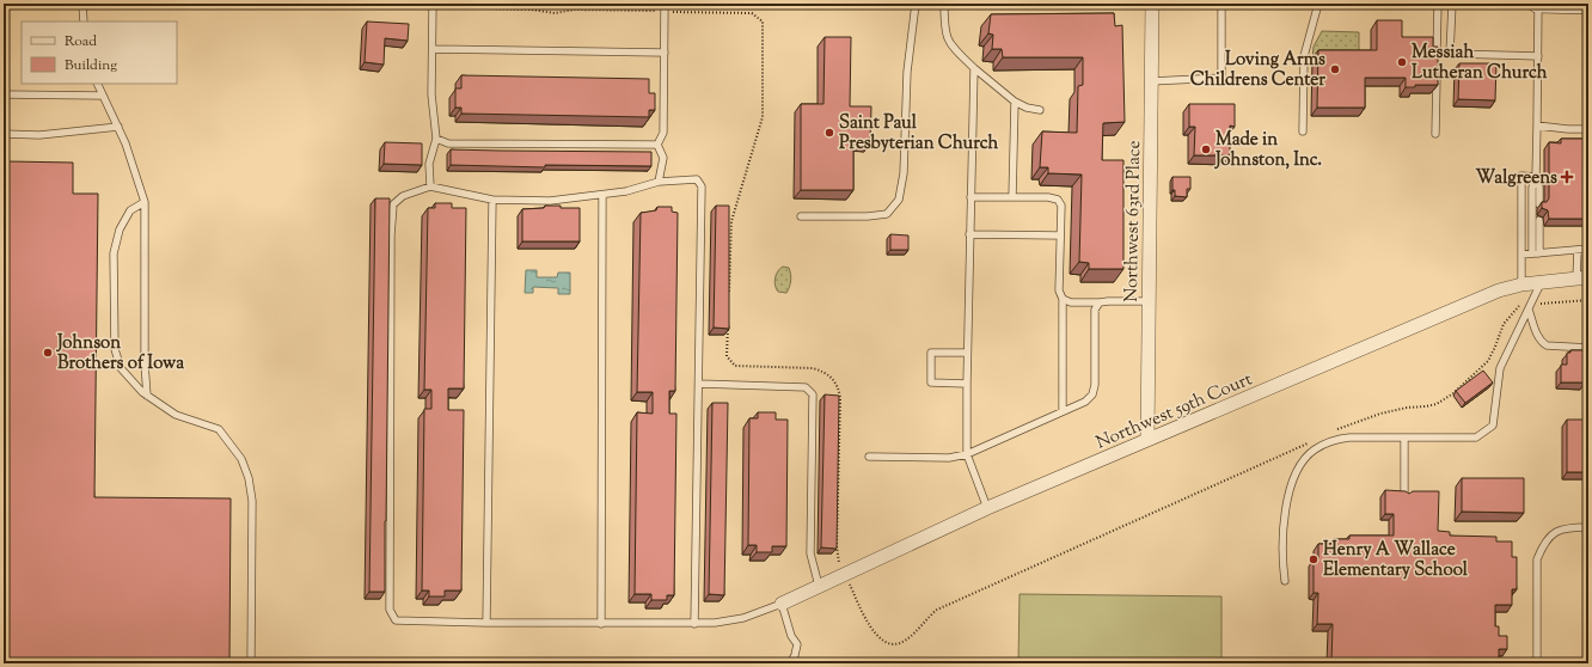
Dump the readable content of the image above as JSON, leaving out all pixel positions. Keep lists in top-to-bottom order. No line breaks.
{"streets":{"street":["Northwest 63rd Place","Northwest 59th Court"]},"crossings":[["Northwest 63rd Place","Northwest 59th Court"]],"places":{"other":["Messiah Lutheran Church","Loving Arms Childrens Center","Saint Paul Presbyterian Church","Made in Johnston, Inc.","Johnson Brothers of Iowa","Henry A Wallace Elementary School"],"health":["Walgreens"]},"legend":["Road","Building"]}
